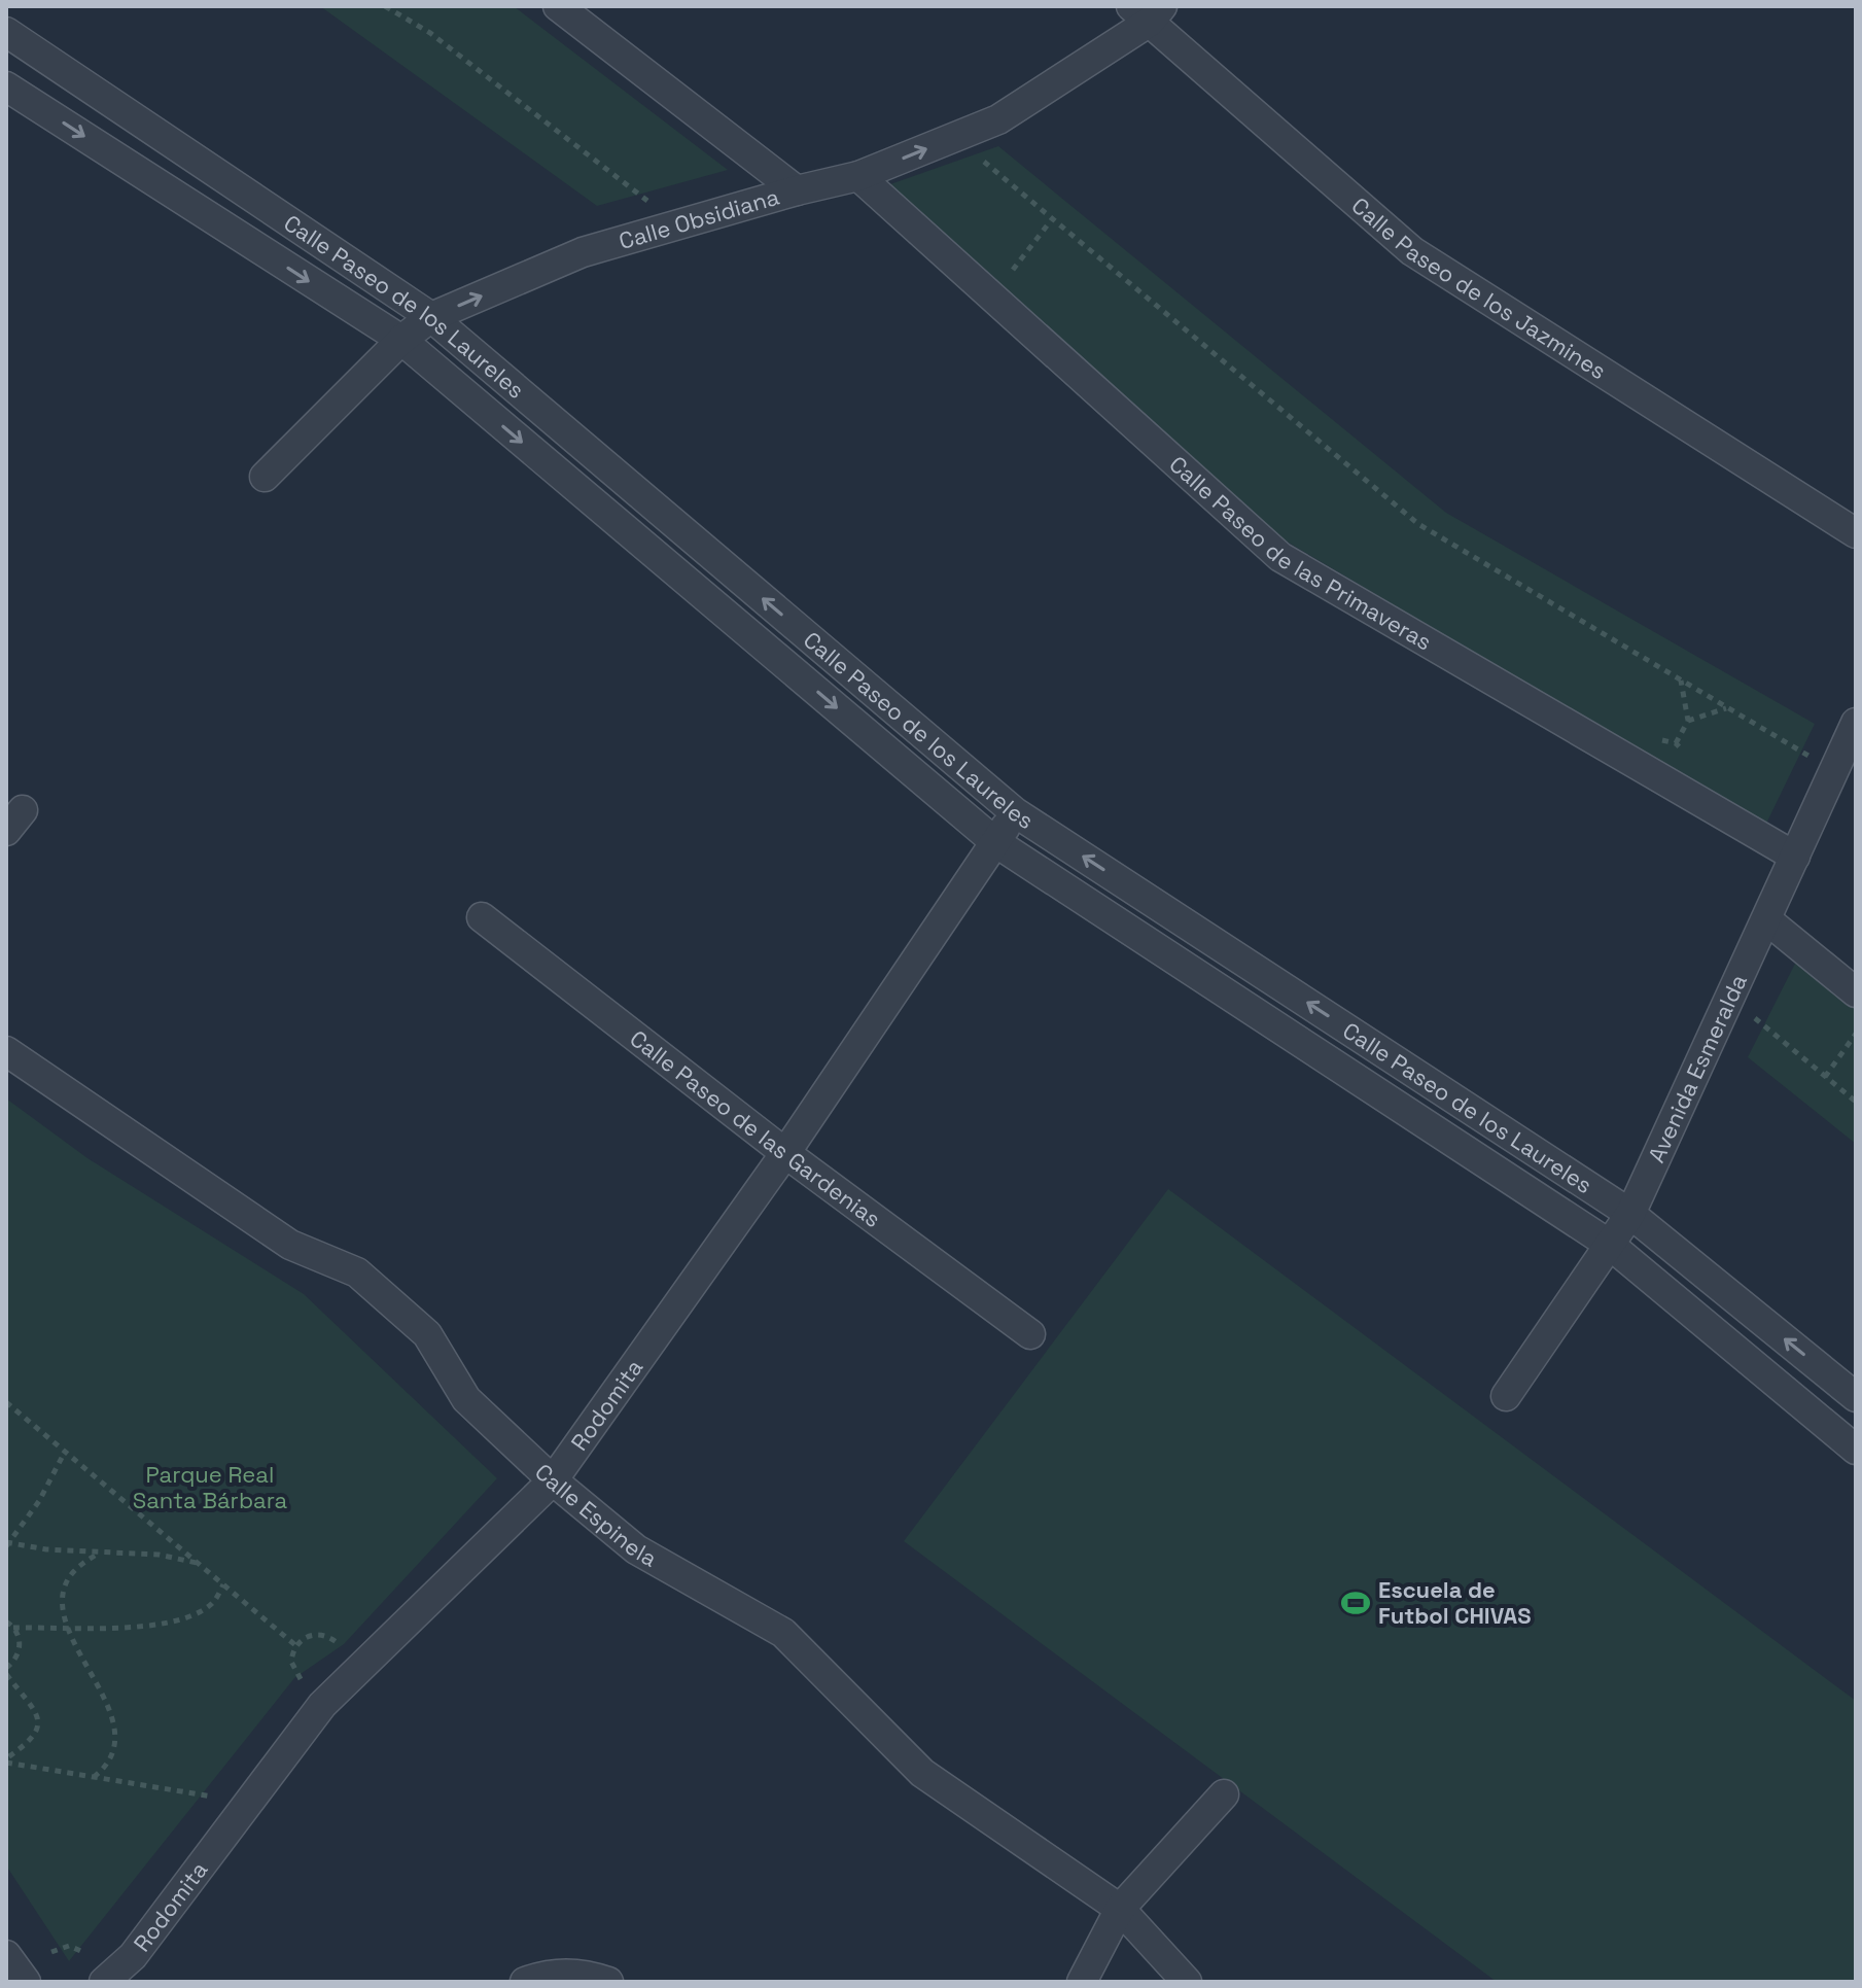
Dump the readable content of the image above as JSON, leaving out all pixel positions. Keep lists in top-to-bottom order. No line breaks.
{"streets":{"street":["Calle Obsidiana","Calle Paseo de los Jazmines","Calle Paseo de los Laureles","Calle Paseo de las Primaveras","Avenida Esmeralda","Calle Paseo de las Gardenias","Rodomita","Calle Espinela"]},"crossings":[["Calle Obsidiana","Calle Paseo de los Jazmines"],["Calle Obsidiana","Calle Paseo de los Laureles"],["Calle Obsidiana","Calle Paseo de las Primaveras"],["Calle Paseo de los Laureles","Avenida Esmeralda"],["Calle Paseo de los Laureles","Rodomita"],["Calle Paseo de las Primaveras","Avenida Esmeralda"],["Calle Paseo de las Gardenias","Rodomita"],["Rodomita","Calle Espinela"]],"one_way":["Calle Obsidiana"],"parks":["Parque Real Santa Bárbara"],"places":{"sports":["Escuela de Futbol CHIVAS"]}}
